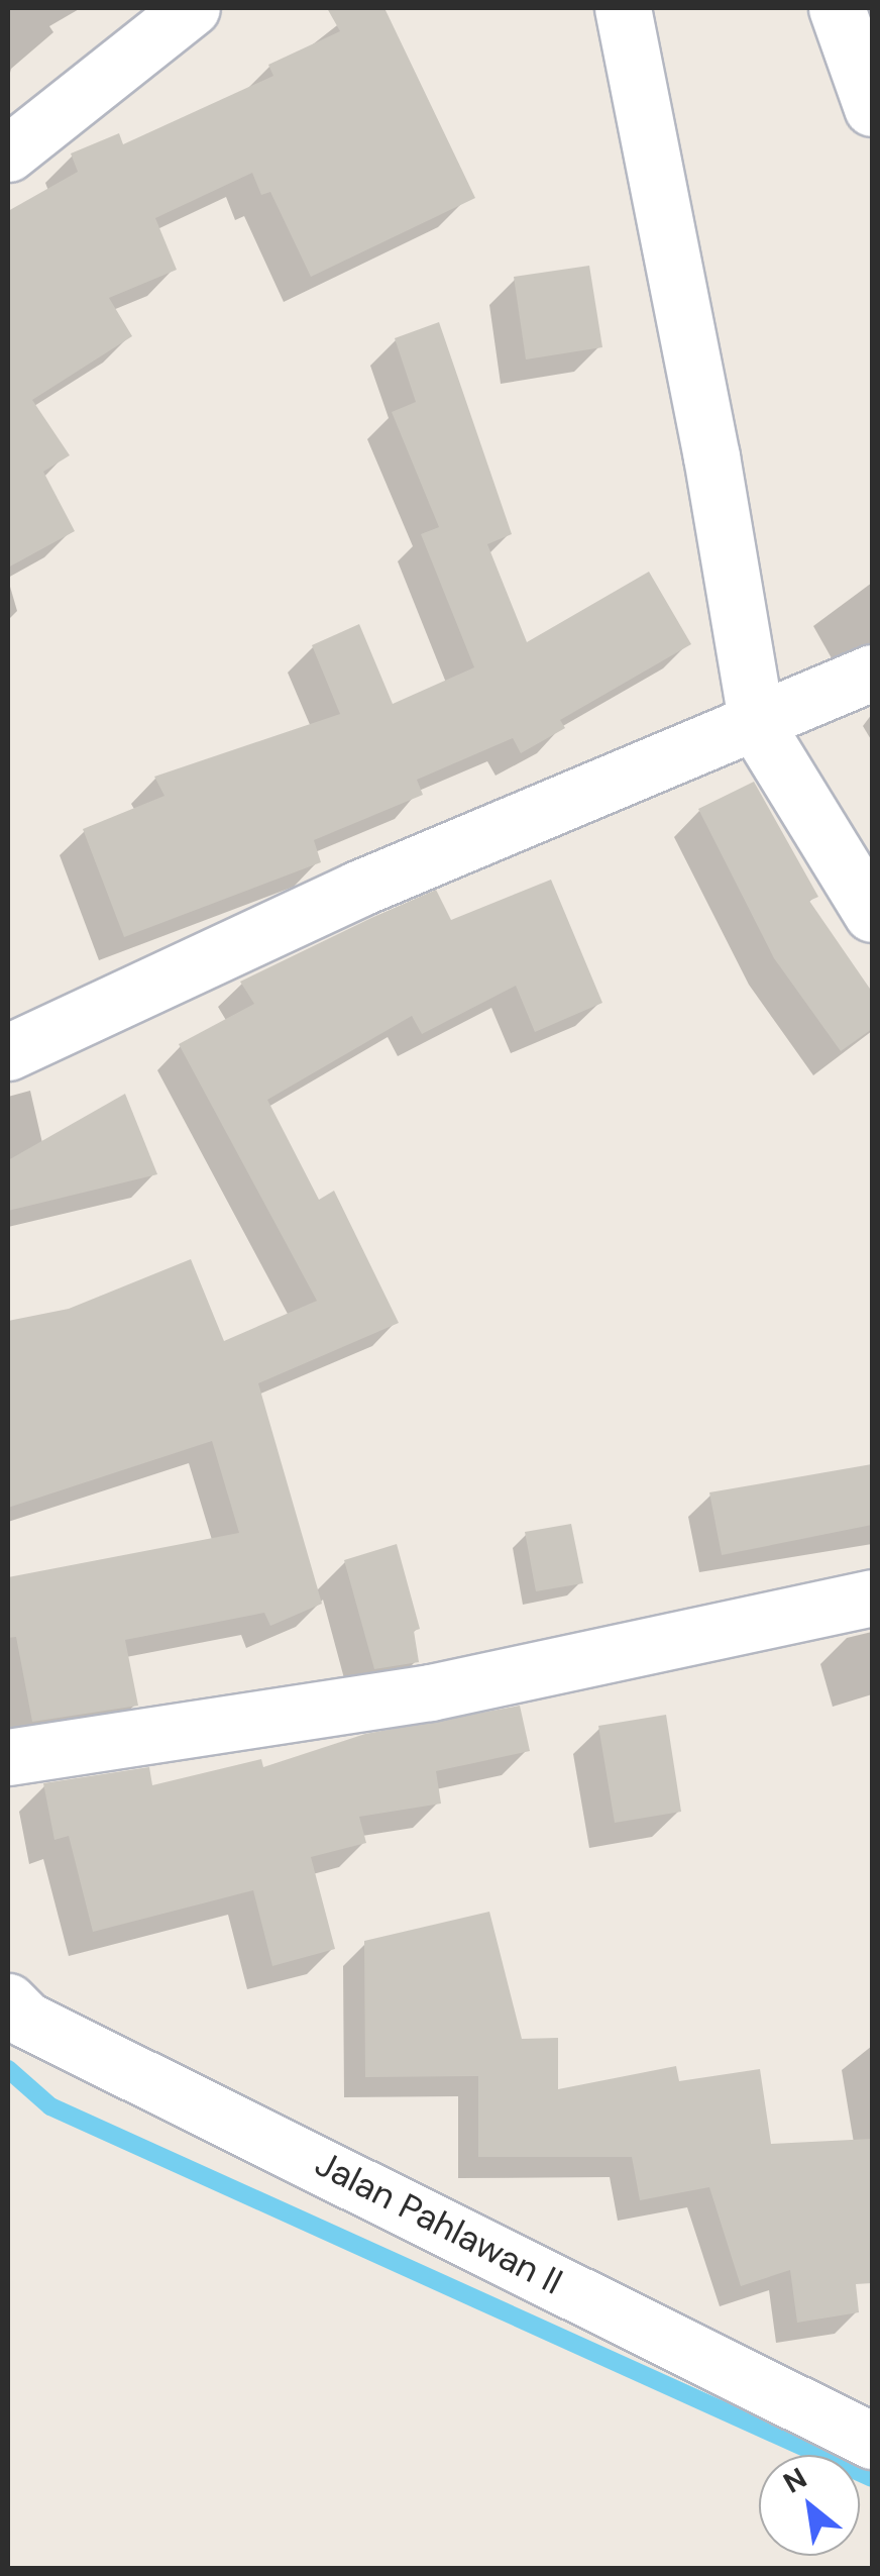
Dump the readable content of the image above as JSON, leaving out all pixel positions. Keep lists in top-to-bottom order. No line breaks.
{"streets":{"street":["Jalan Pahlawan II"]},"north":"top left"}
